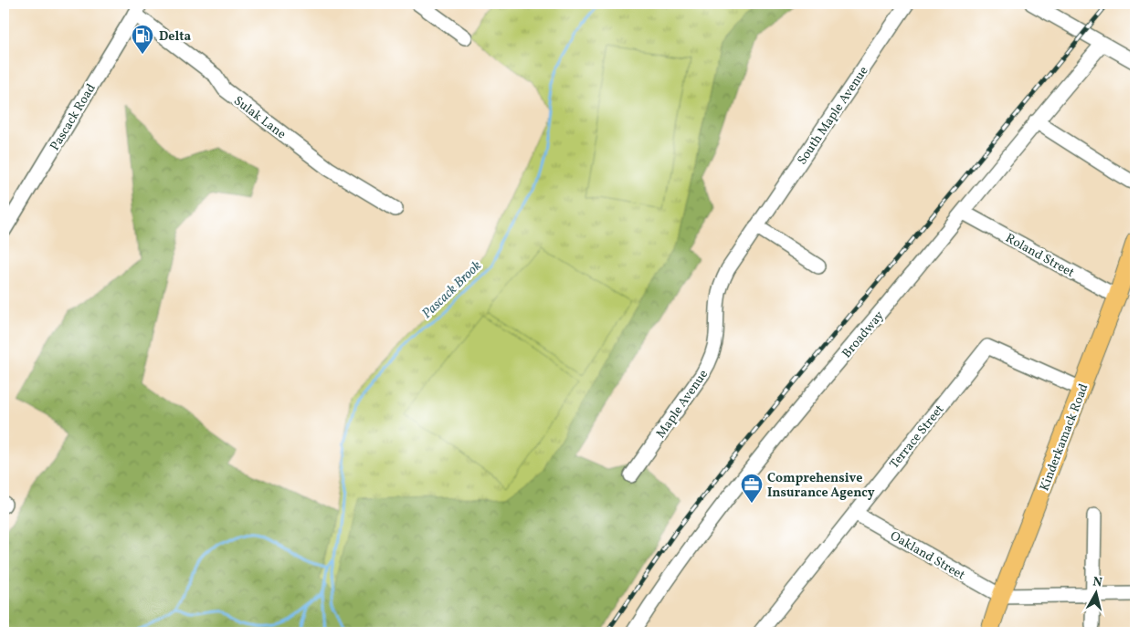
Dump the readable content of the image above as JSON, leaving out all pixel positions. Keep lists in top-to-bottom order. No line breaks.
{"streets":{"main road":["Kinderkamack Road"],"street":["South Maple Avenue","Pascack Road","Sulak Lane","Roland Street","Broadway","Maple Avenue","Terrace Street","Oakland Street"]},"crossings":[["South Maple Avenue","Maple Avenue"],["Pascack Road","Sulak Lane"],["Roland Street","Broadway"],["Roland Street","Kinderkamack Road"],["Terrace Street","Kinderkamack Road"],["Terrace Street","Oakland Street"],["Kinderkamack Road","Oakland Street"]],"water":["Pascack Brook"],"places":{"fuel station":["Delta"],"office":["Comprehensive Insurance Agency"]},"north":"top"}
